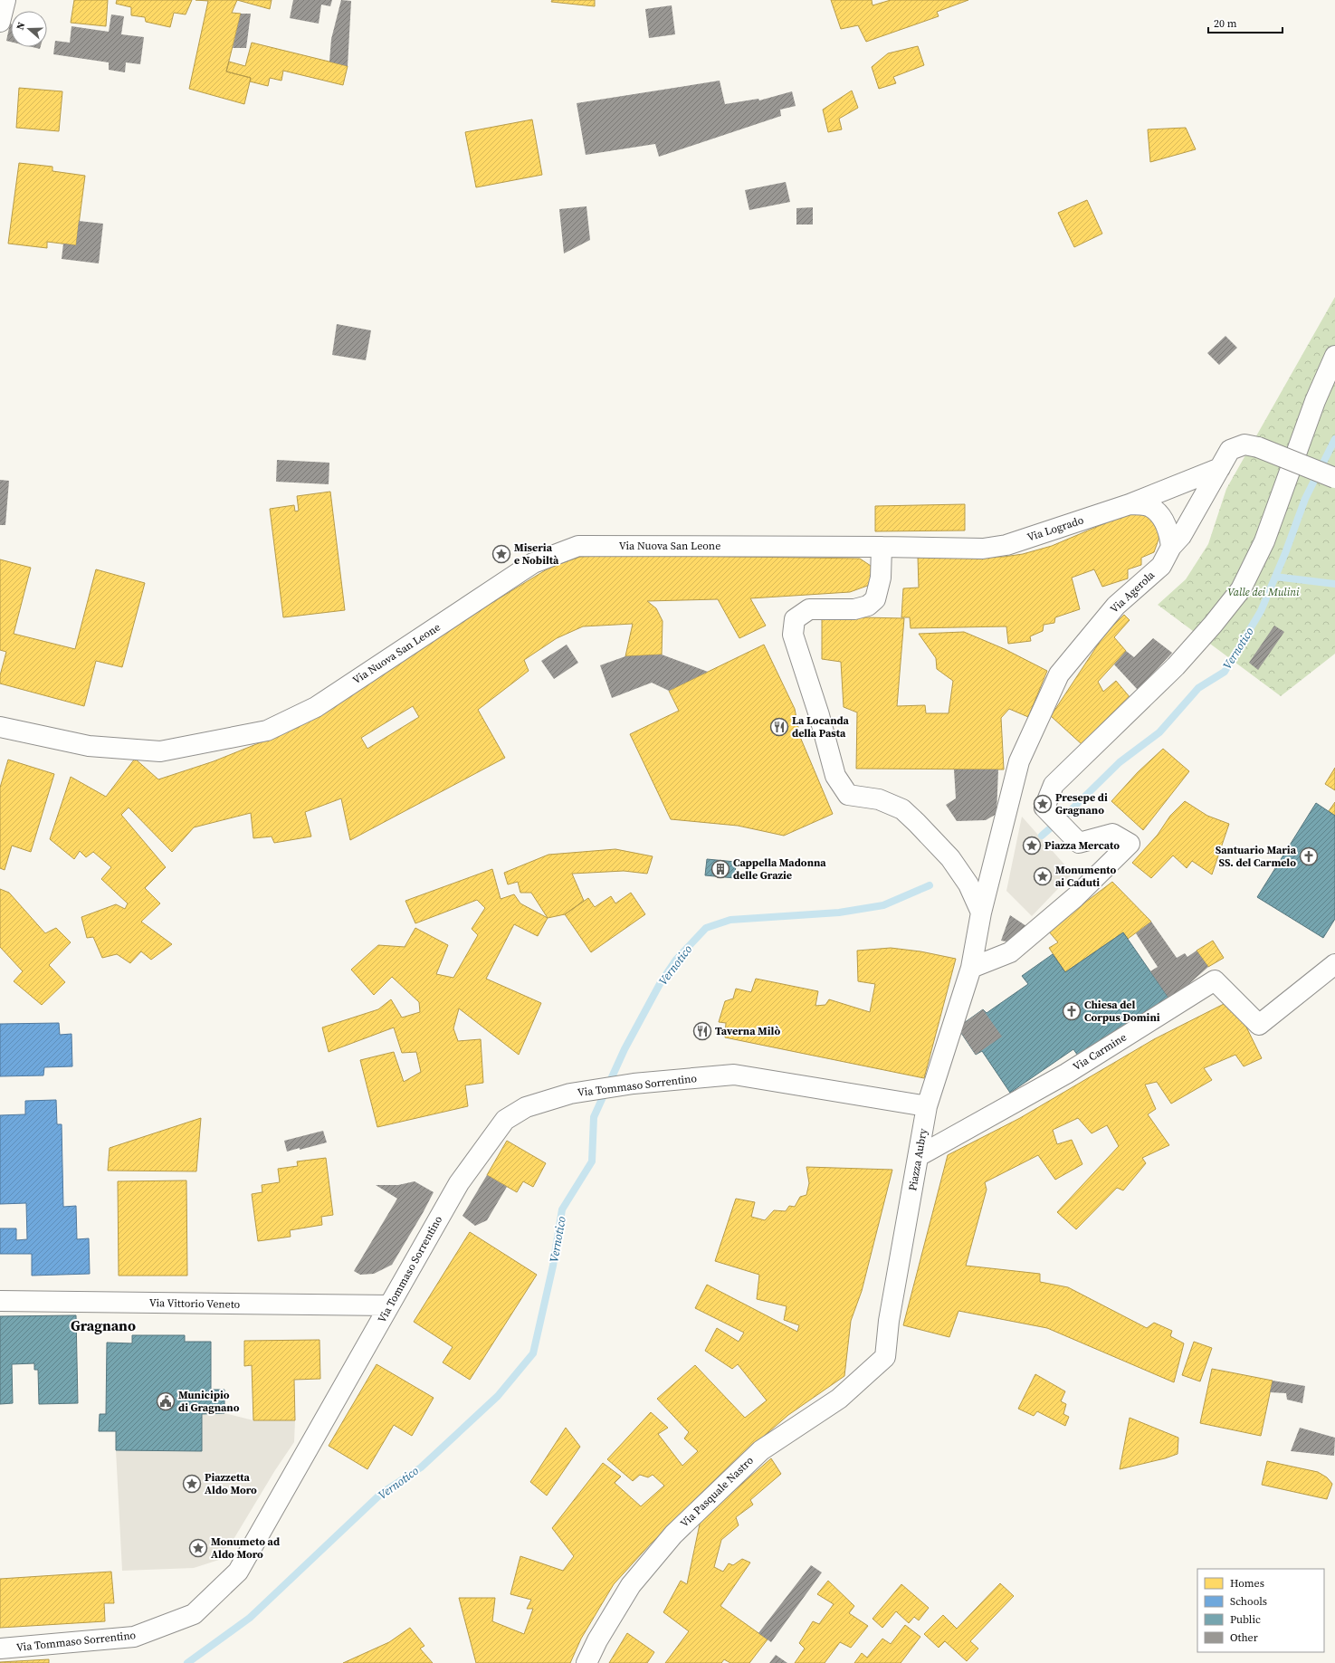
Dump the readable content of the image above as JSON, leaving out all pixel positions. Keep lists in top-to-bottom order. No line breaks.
{"streets":{"street":["Via Logrado","Via Nuova San Leone","Via Agerola","Via Carmine","Via Tommaso Sorrentino","Piazza Aubry","Via Vittorio Veneto","Via Pasquale Nastro"]},"crossings":[["Via Logrado","Via Nuova San Leone"],["Via Logrado","Via Agerola"],["Via Carmine","Piazza Aubry"],["Via Tommaso Sorrentino","Piazza Aubry"],["Via Tommaso Sorrentino","Via Vittorio Veneto"],["Piazza Aubry","Via Pasquale Nastro"]],"districts":["Gragnano"],"water":["Vernotico"],"parks":["Valle dei Mulini"],"places":{"place":["Miseria e Nobiltà","Presepe di Gragnano","Piazza Mercato","Monumento ai Caduti","Piazzetta Aldo Moro","Monumeto ad Aldo Moro"],"restaurant":["La Locanda della Pasta","Taverna Milò"],"church":["Santuario Maria SS. del Carmelo","Chiesa del Corpus Domini"],"building":["Cappella Madonna delle Grazie"],"public building":["Municipio di Gragnano"]},"legend":["Homes","Schools","Public","Other"],"scale_bar":"20 m","north":"left"}
